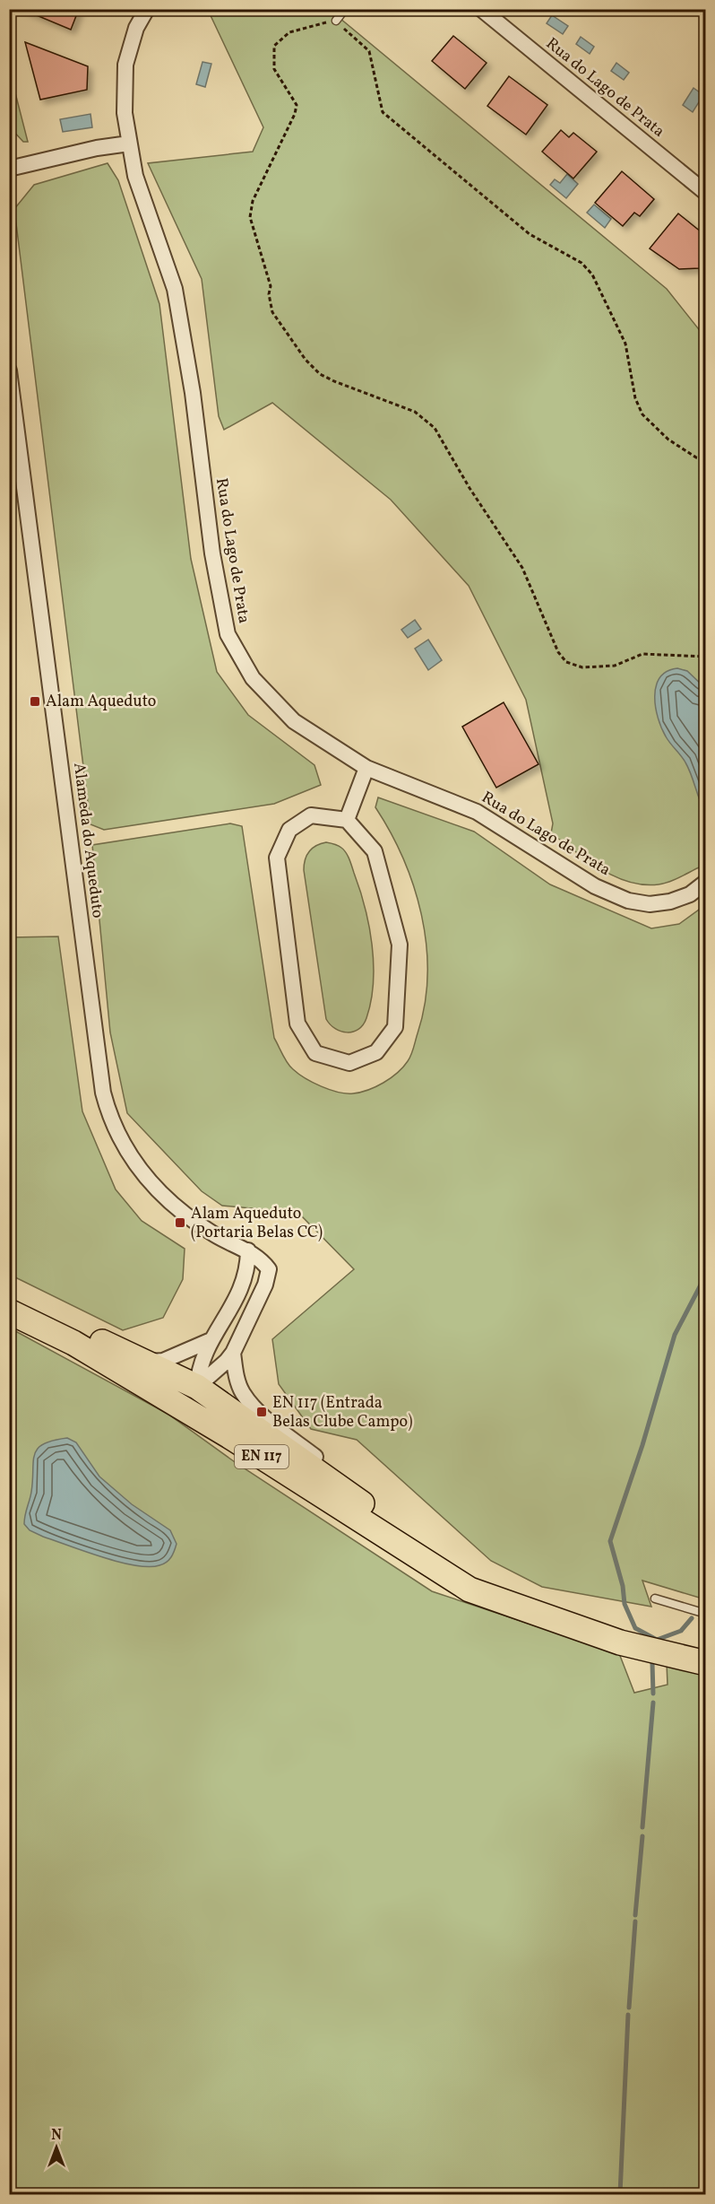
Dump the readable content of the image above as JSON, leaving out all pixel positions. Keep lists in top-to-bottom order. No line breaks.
{"streets":{"main road":["EN 117"],"street":["Rua do Lago de Prata","Alameda do Aqueduto"]},"crossings":[["Alameda do Aqueduto","EN 117"]],"places":{"transit":["Alam Aqueduto","Alam Aqueduto (Portaria Belas CC)","EN 117 (Entrada Belas Clube Campo)"]},"north":"top"}
